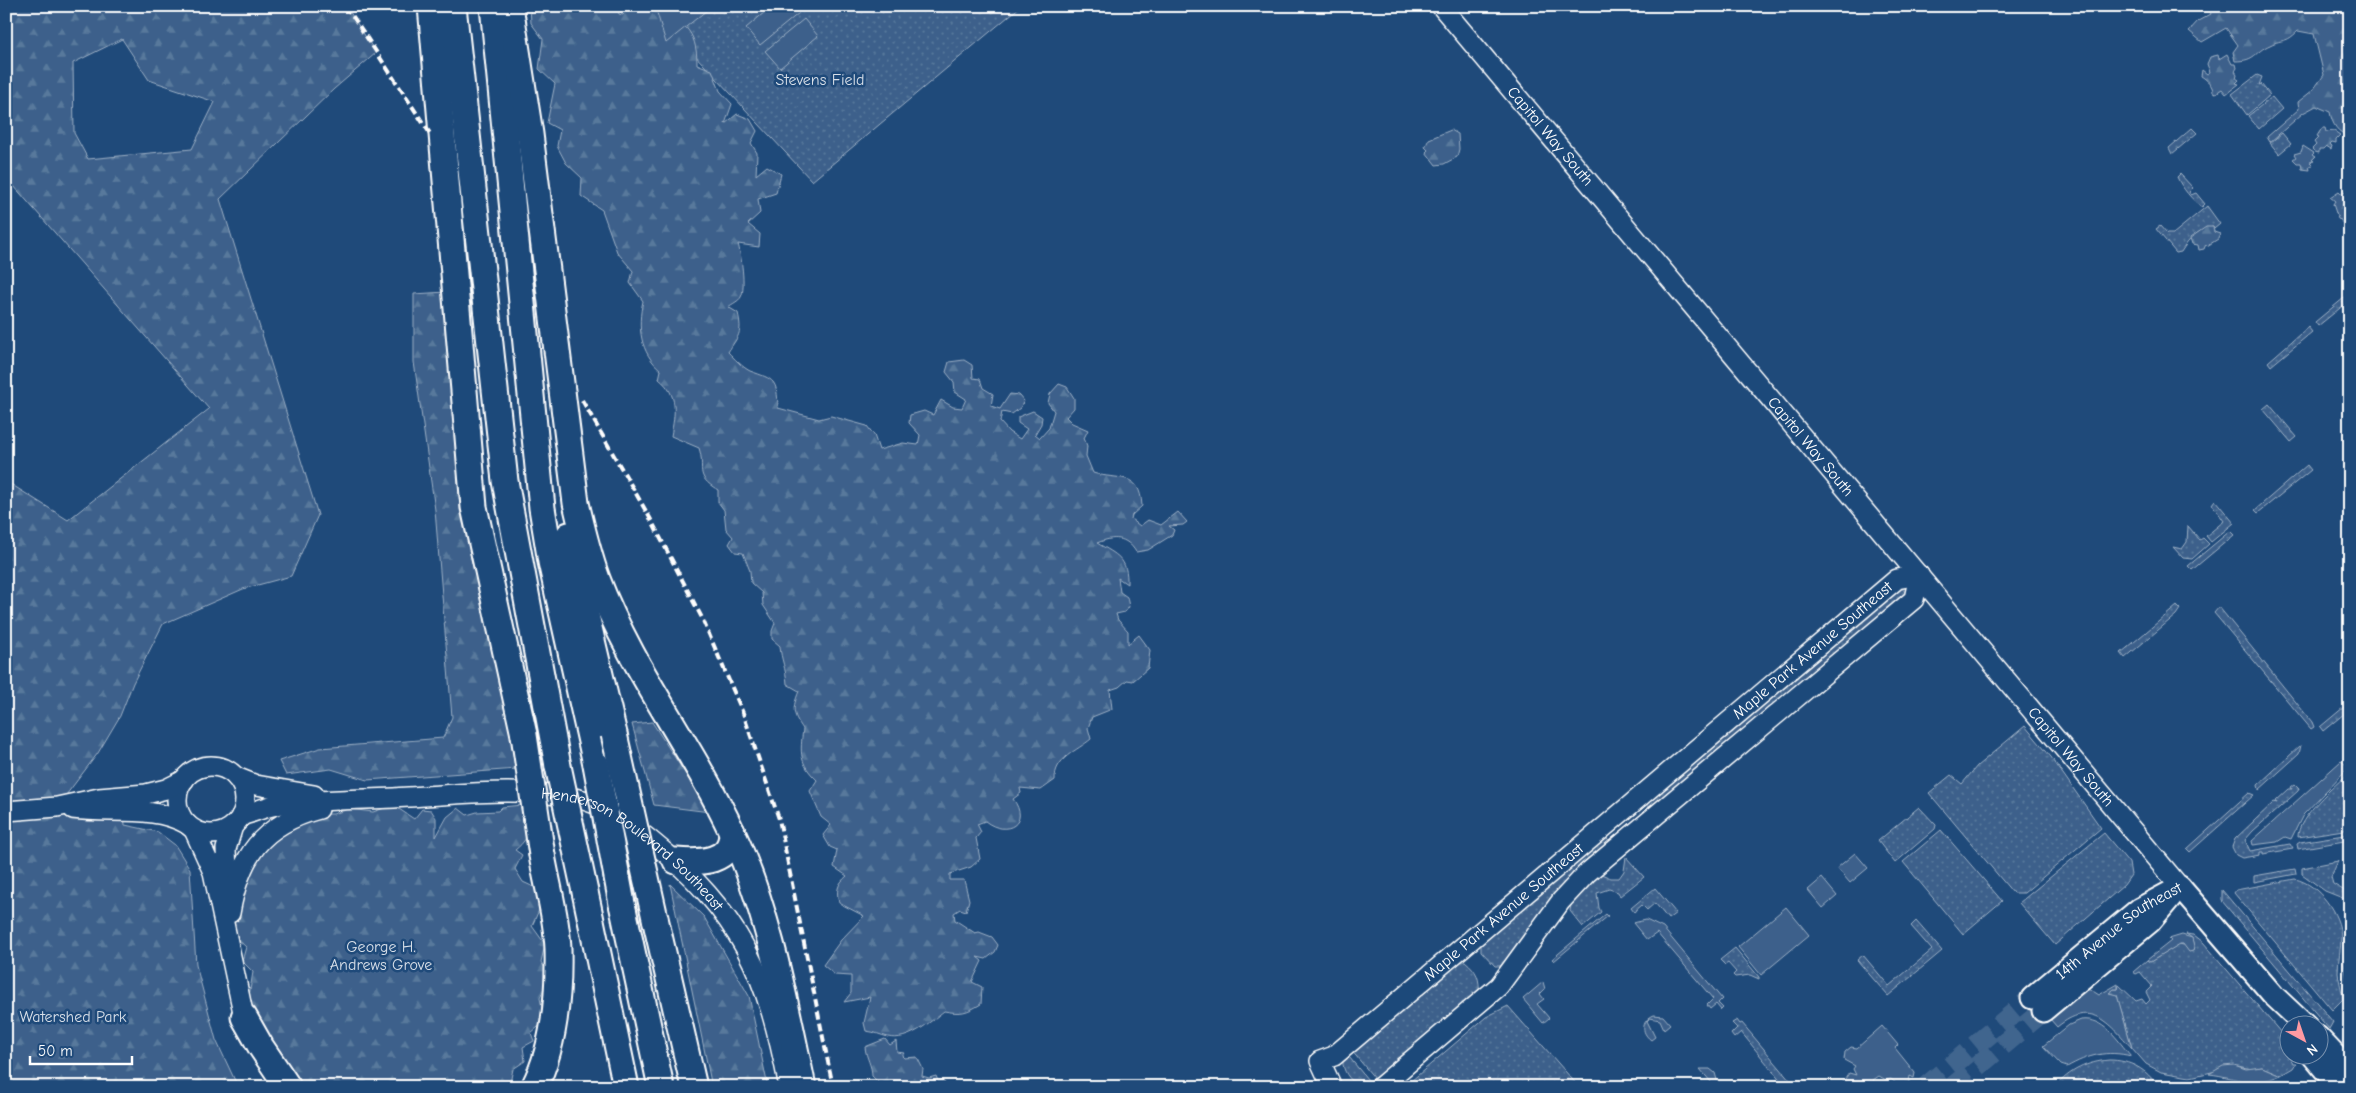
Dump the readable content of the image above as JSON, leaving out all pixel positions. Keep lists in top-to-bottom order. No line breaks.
{"streets":{"main road":["Capitol Way South","Maple Park Avenue Southeast","Henderson Boulevard Southeast","14th Avenue Southeast"]},"crossings":[["Capitol Way South","Maple Park Avenue Southeast"],["Capitol Way South","14th Avenue Southeast"]],"parks":["Stevens Field","George H. Andrews Grove","Watershed Park"],"scale_bar":"50 m","north":"bottom right"}
